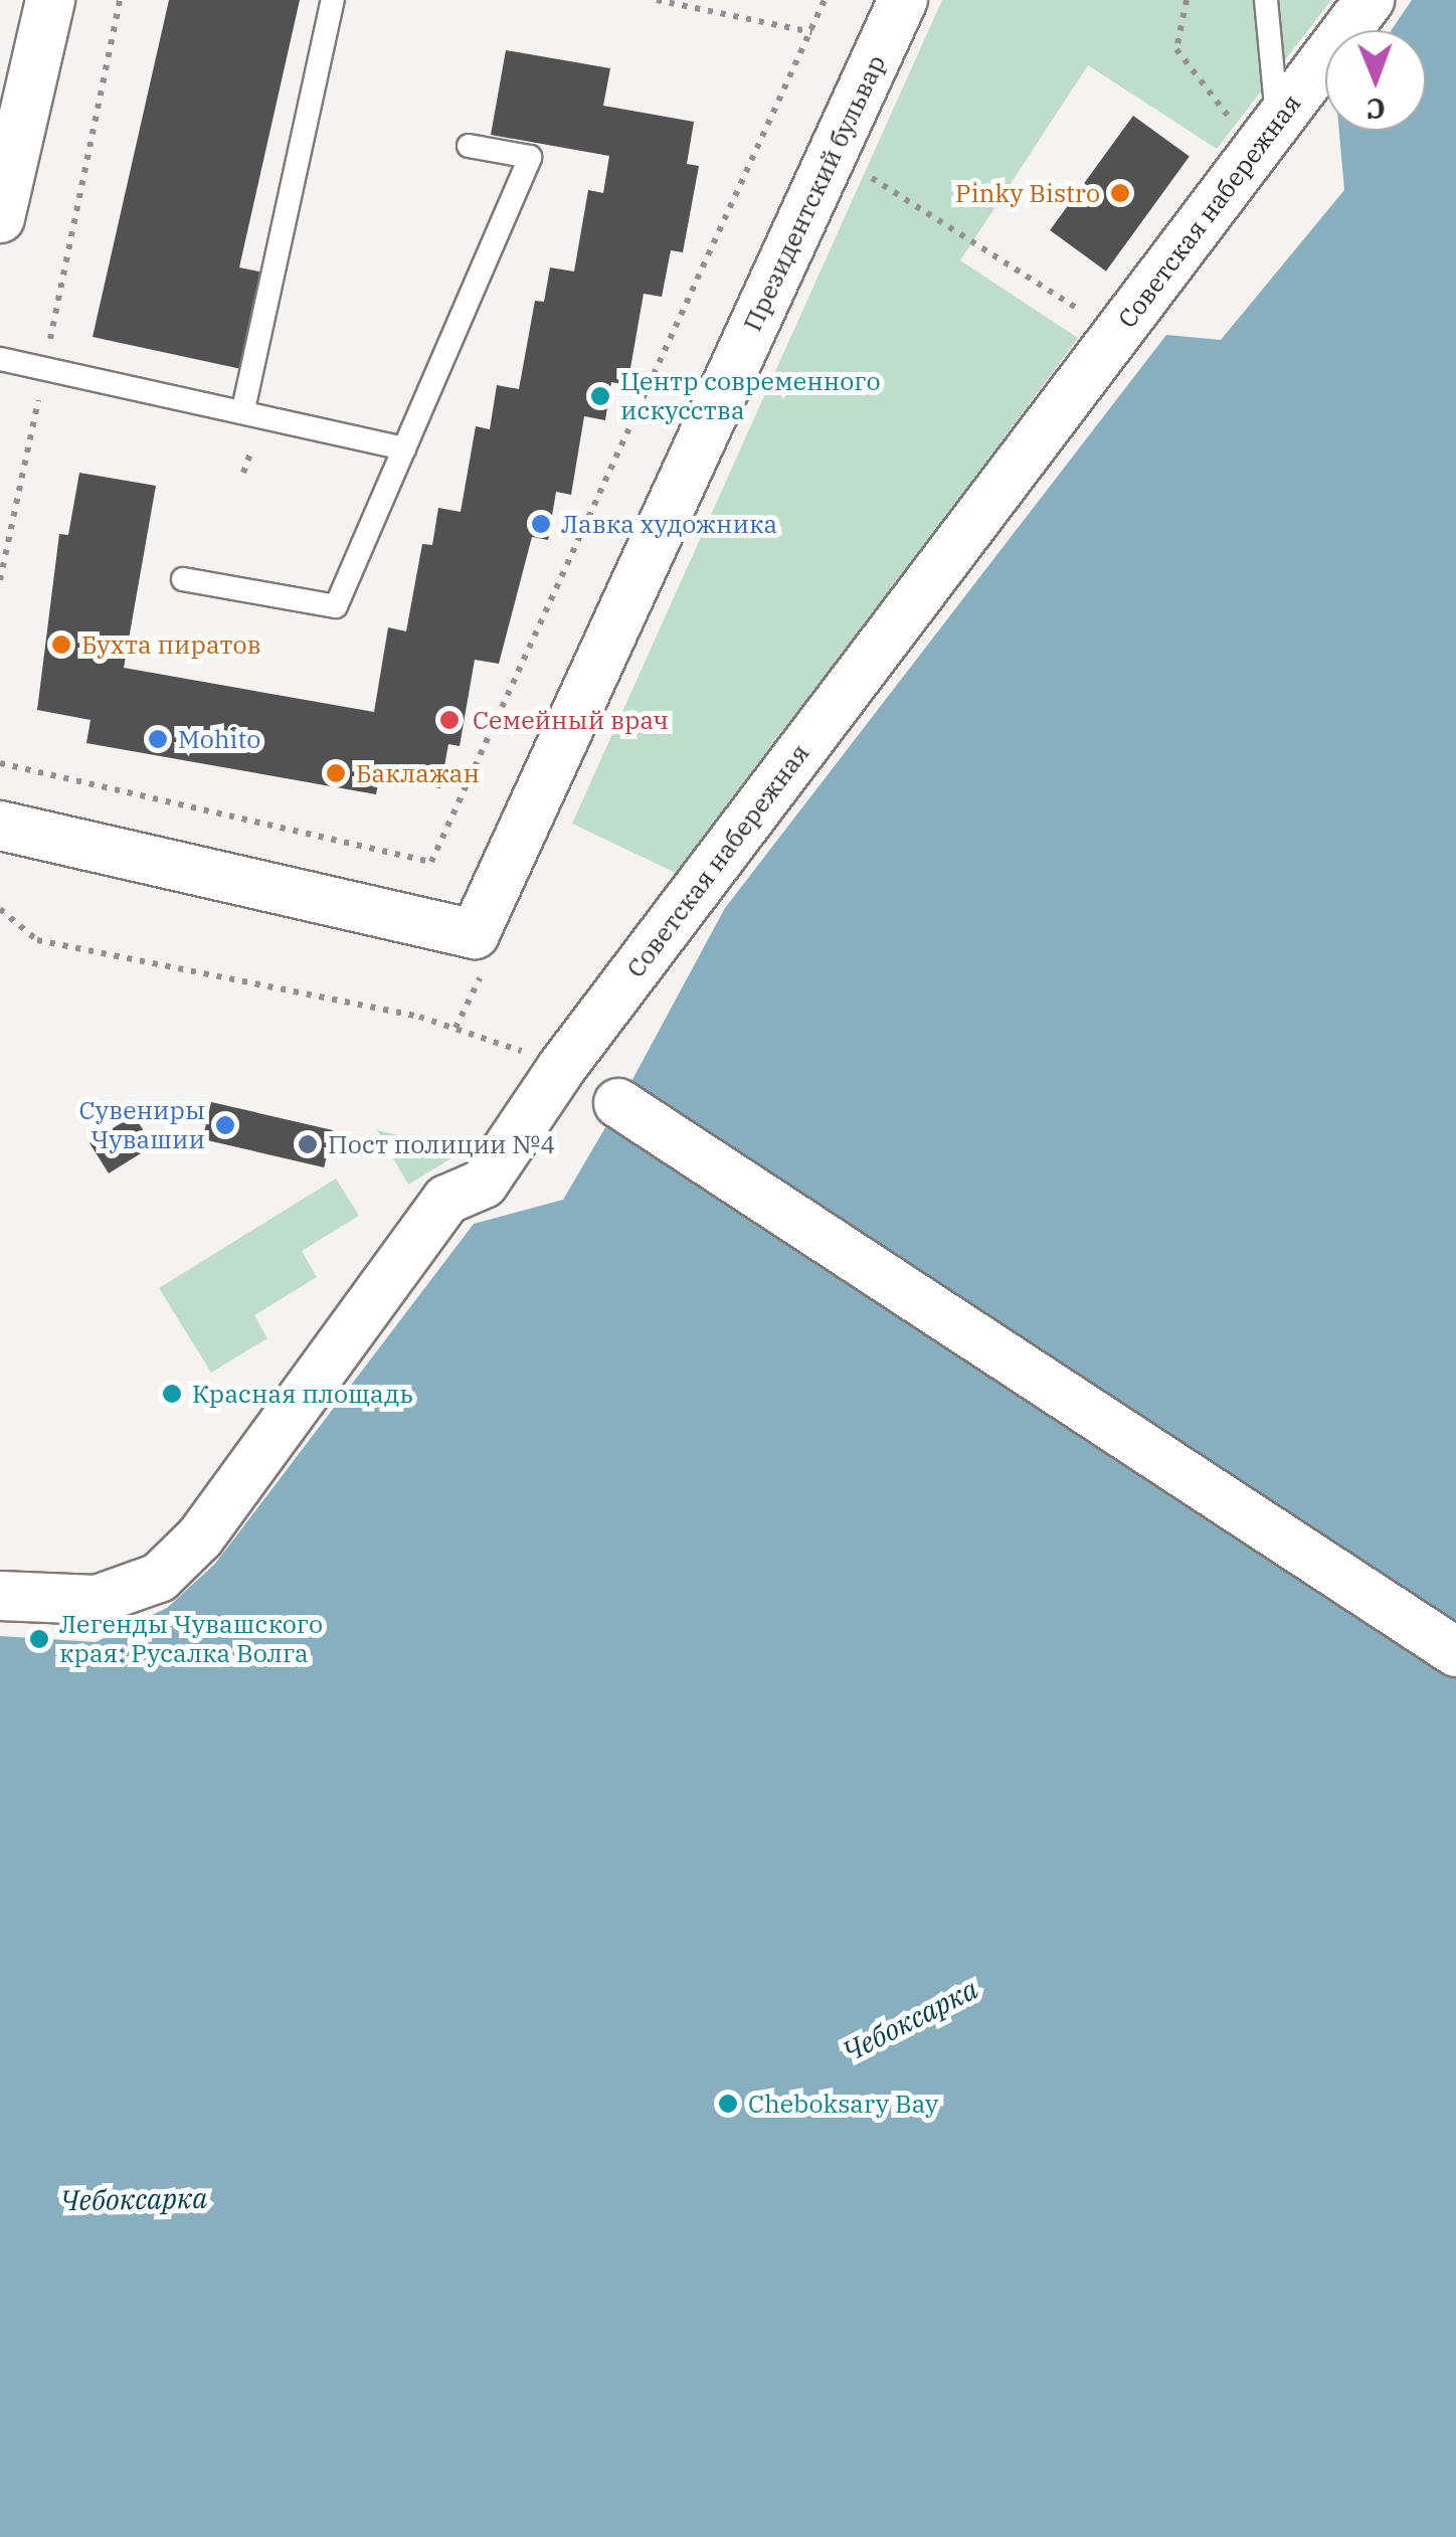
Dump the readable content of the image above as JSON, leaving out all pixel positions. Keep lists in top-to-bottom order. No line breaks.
{"streets":{"street":["Президентский бульвар","Советская набережная"]},"water":["Чебоксарка"],"places":["Pinky Bistro","Центр современного искусства","Лавка художника","Бухта пиратов","Семейный врач","Mohito","Баклажан","Сувениры Чувашии","Пост полиции №4","Красная площадь","Легенды Чувашского края: Русалка Волга","Cheboksary Bay"],"north":"bottom"}
